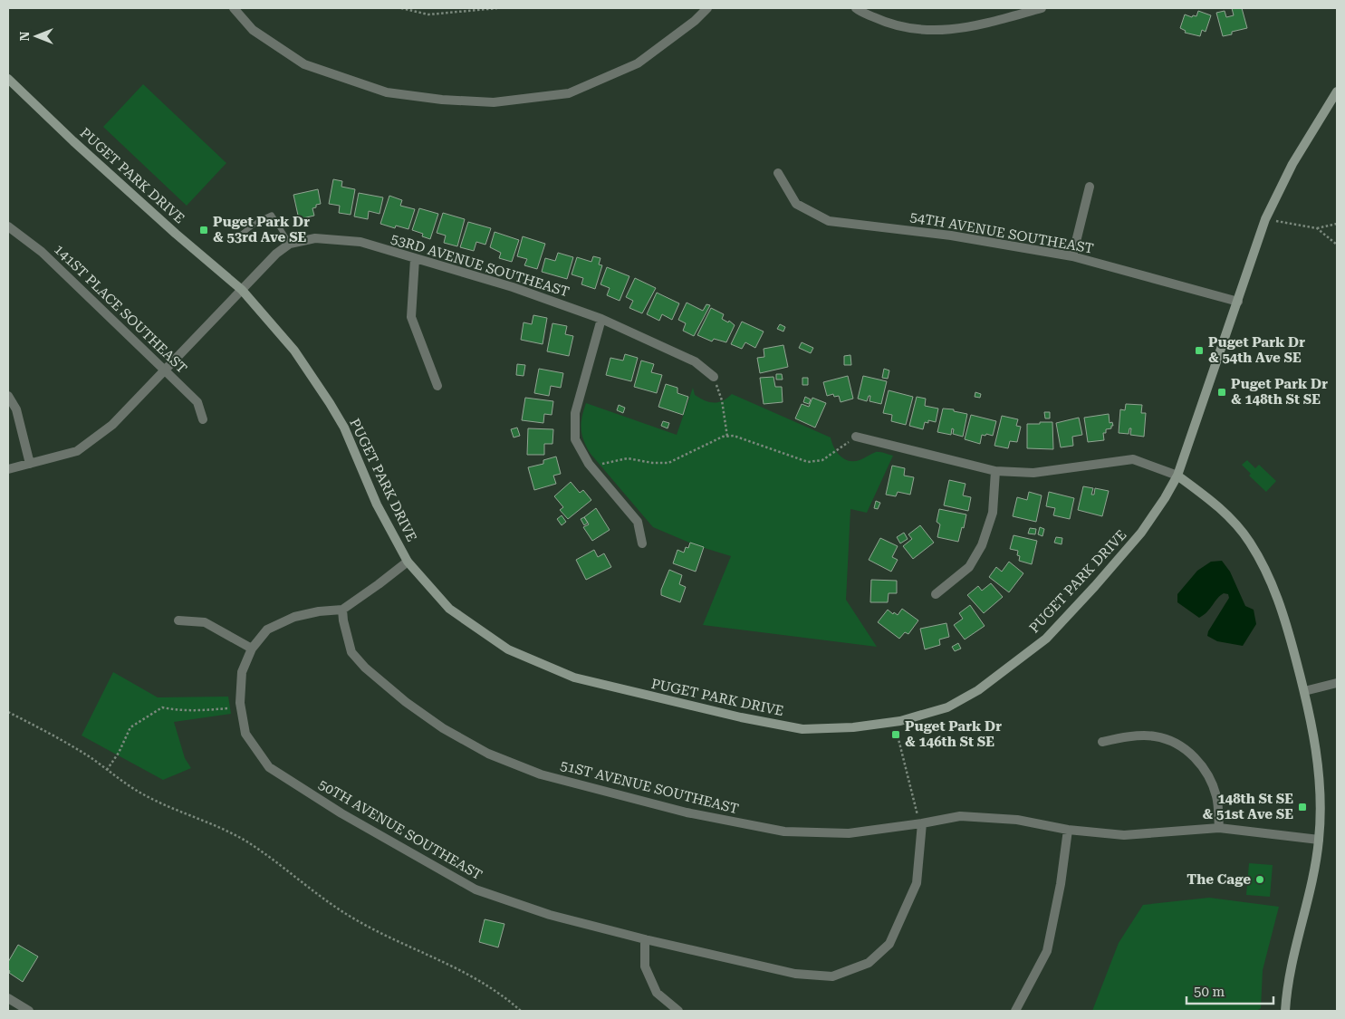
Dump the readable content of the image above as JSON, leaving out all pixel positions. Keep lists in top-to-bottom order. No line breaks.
{"streets":{"street":["PUGET PARK DRIVE","54TH AVENUE SOUTHEAST","53RD AVENUE SOUTHEAST","141ST PLACE SOUTHEAST","51ST AVENUE SOUTHEAST","50TH AVENUE SOUTHEAST"]},"crossings":[["PUGET PARK DRIVE","54TH AVENUE SOUTHEAST"],["PUGET PARK DRIVE","53RD AVENUE SOUTHEAST"],["51ST AVENUE SOUTHEAST","50TH AVENUE SOUTHEAST"]],"places":{"transit":["Puget Park Dr & 53rd Ave SE","Puget Park Dr & 54th Ave SE","Puget Park Dr & 148th St SE","Puget Park Dr & 146th St SE","148th St SE & 51st Ave SE"],"other":["The Cage"]},"scale_bar":"50 m","north":"left"}
